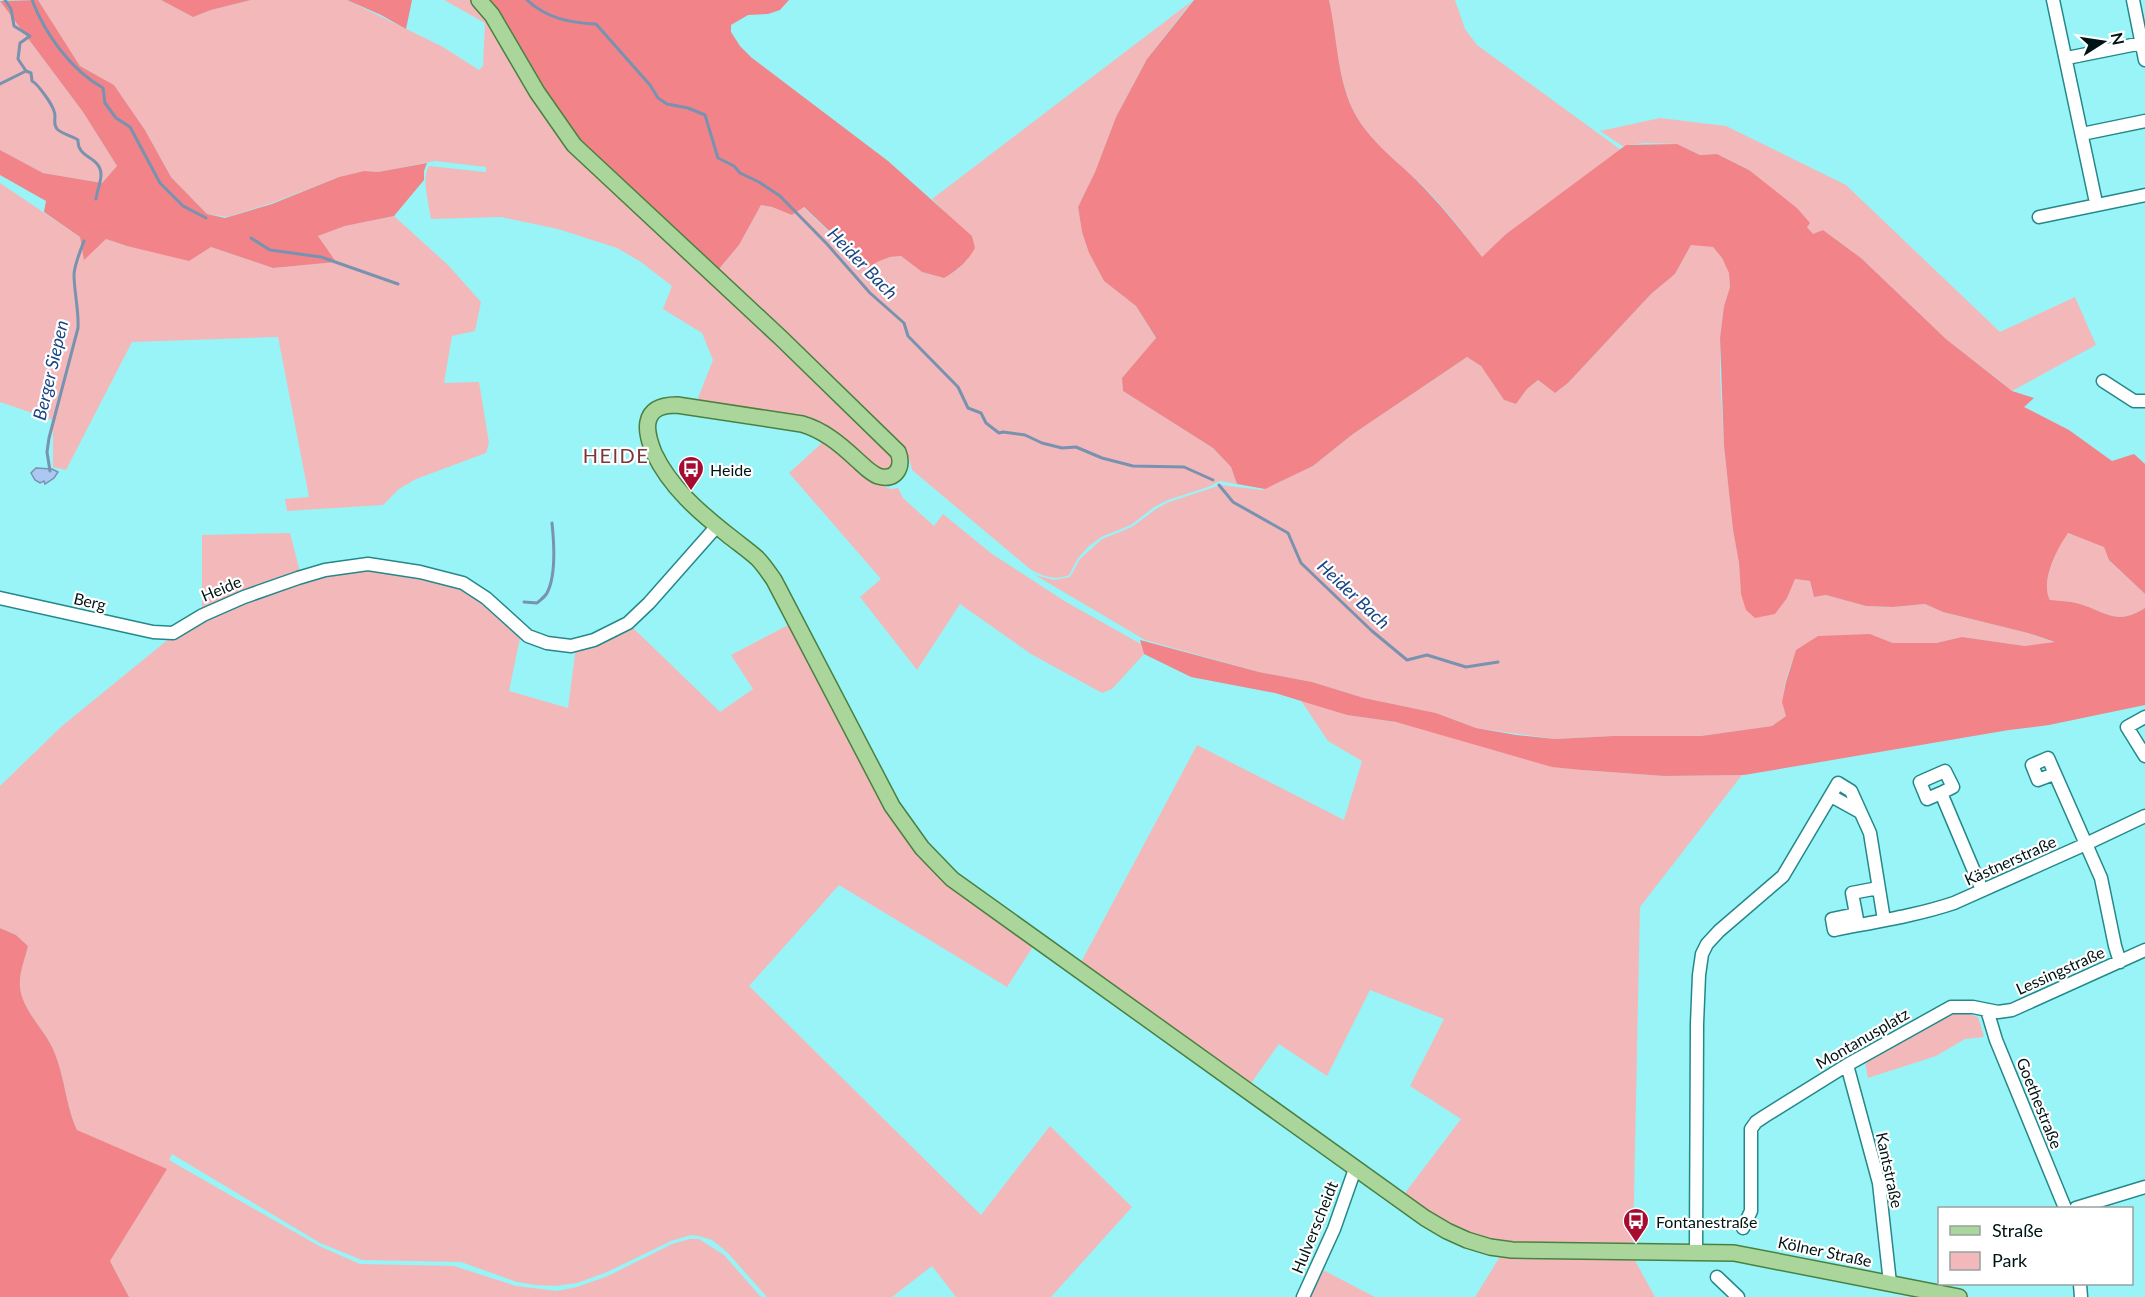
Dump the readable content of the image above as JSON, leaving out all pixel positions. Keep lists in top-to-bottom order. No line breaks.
{"streets":{"main road":["Kölner Straße"],"street":["Heide","Berg","Kästnerstraße","Lessingstraße","Montanusplatz","Goethestraße","Kantstraße","Hulverscheidt"]},"crossings":[["Heide","Berg"],["Heide","Kölner Straße"],["Lessingstraße","Montanusplatz"],["Lessingstraße","Goethestraße"],["Montanusplatz","Goethestraße"],["Montanusplatz","Kantstraße"],["Kantstraße","Kölner Straße"],["Hulverscheidt","Kölner Straße"]],"districts":["HEIDE"],"water":["Heider Bach","Berger Siepen"],"places":{"bus stop":["Heide","Fontanestraße"]},"legend":["Straße","Park"],"north":"right"}
